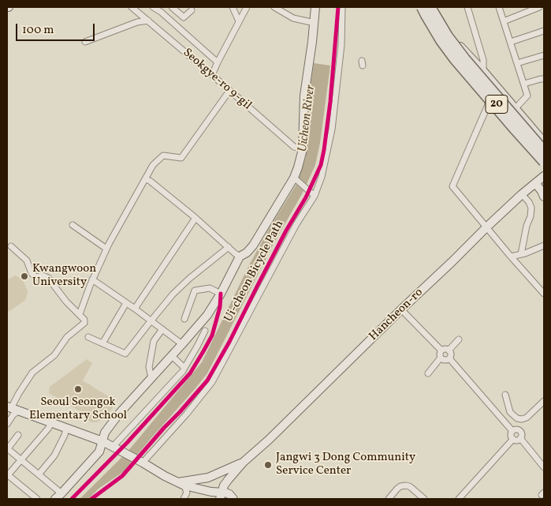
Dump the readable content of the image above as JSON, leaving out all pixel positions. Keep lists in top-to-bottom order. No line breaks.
{"streets":{"main road":["20"],"street":["Seokgye-ro 9-gil","Hancheon-ro"],"cycle path":["Ui-cheon Bicycle Path"]},"water":["Uicheon River"],"places":["Kwangwoon University","Seoul Seongok Elementary School","Jangwi 3 Dong Community Service Center"],"scale_bar":"100 m"}
